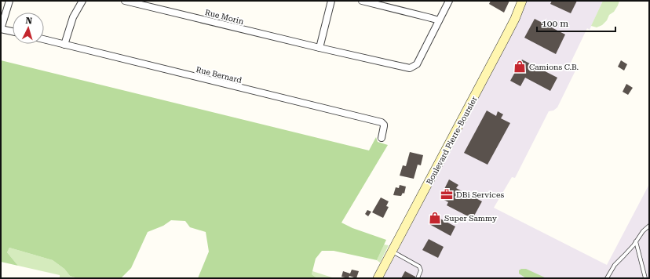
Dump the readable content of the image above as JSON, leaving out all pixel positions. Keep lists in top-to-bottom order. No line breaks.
{"streets":{"street":["Rue Morin","Rue Bernard","Boulevard Pierre-Boursier"]},"places":{"shop":["Camions C.B.","Super Sammy"],"office":["DBi Services"]},"scale_bar":"100 m","north":"top"}
